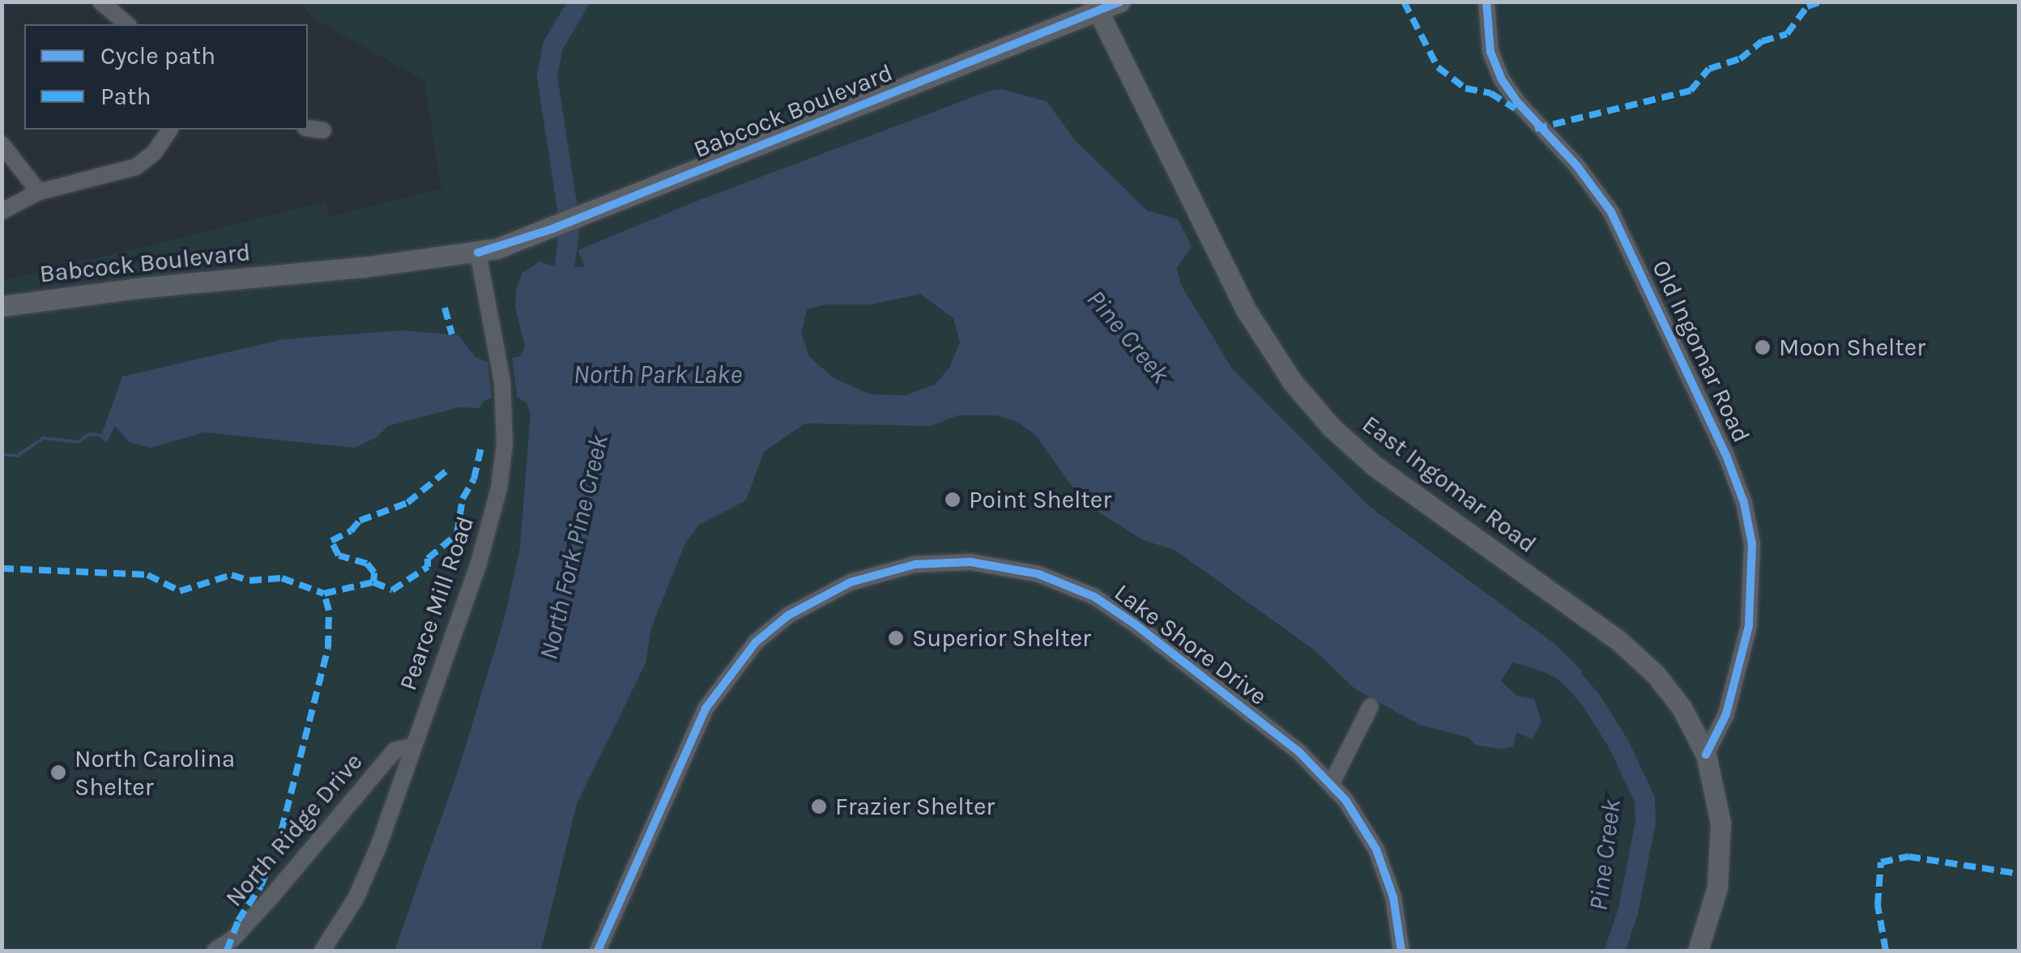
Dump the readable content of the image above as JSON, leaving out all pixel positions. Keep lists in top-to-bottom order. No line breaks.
{"streets":{"main road":["Babcock Boulevard","East Ingomar Road"],"street":["Old Ingomar Road","Pearce Mill Road","Lake Shore Drive","North Ridge Drive"]},"crossings":[["Babcock Boulevard","East Ingomar Road"],["Babcock Boulevard","Pearce Mill Road"],["Old Ingomar Road","East Ingomar Road"],["Pearce Mill Road","North Ridge Drive"]],"water":["Pine Creek","North Park Lake","North Fork Pine Creek"],"places":["Moon Shelter","Point Shelter","Superior Shelter","North Carolina Shelter","Frazier Shelter"],"legend":["Cycle path","Path"]}
